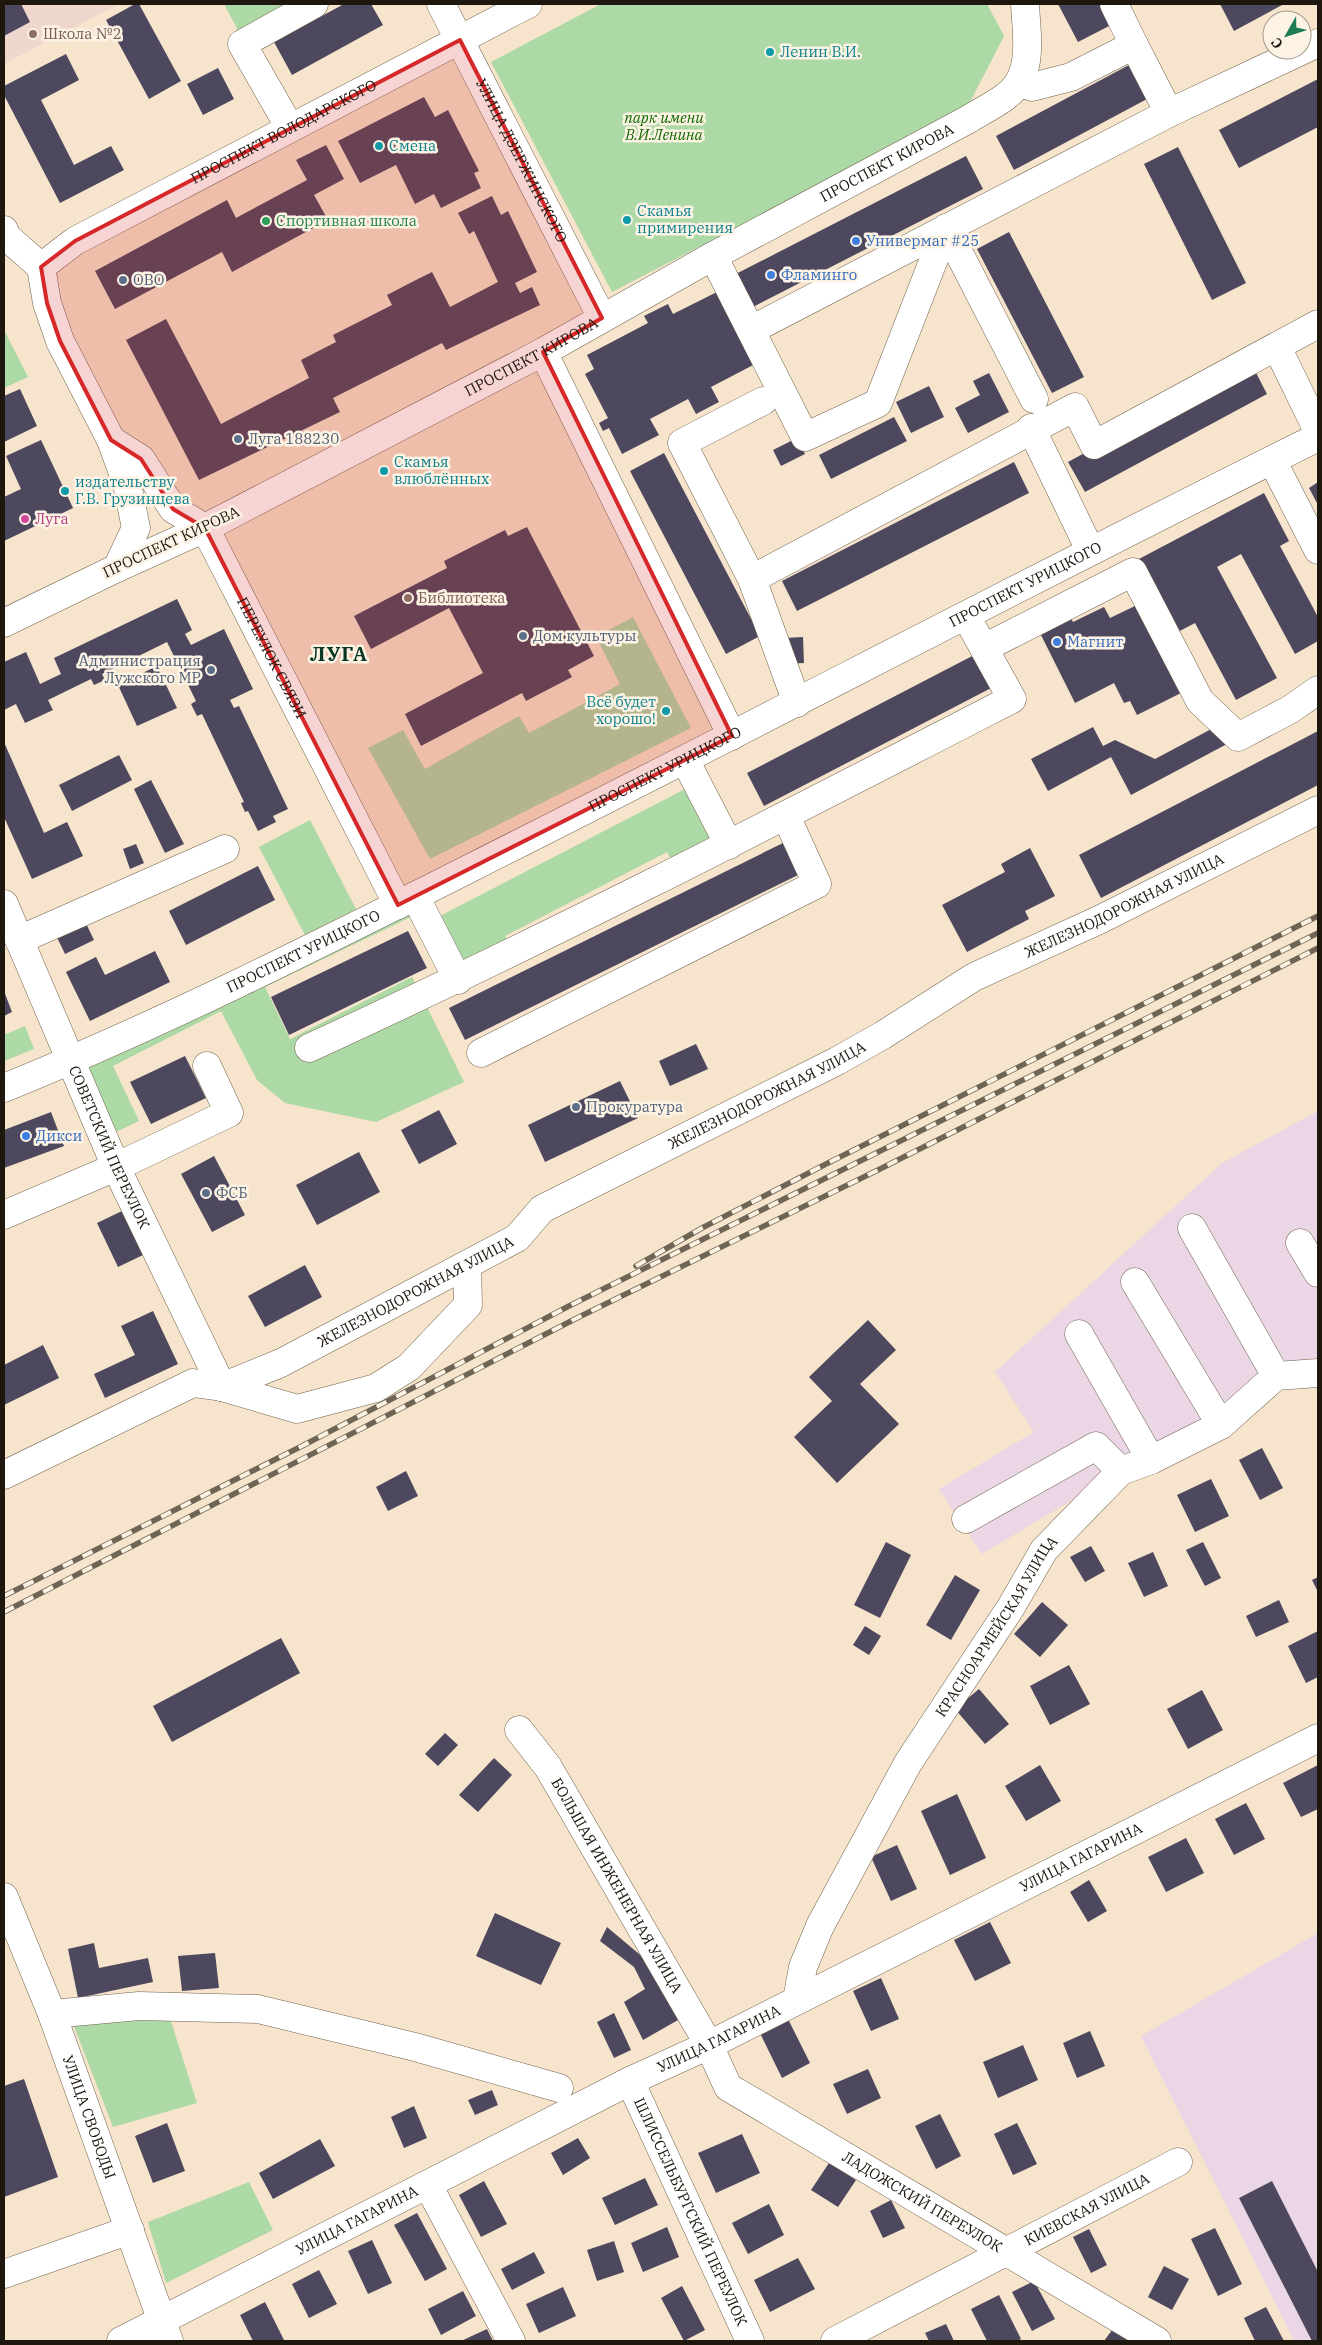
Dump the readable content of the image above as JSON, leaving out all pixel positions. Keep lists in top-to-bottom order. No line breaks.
{"streets":{"street":["ПРОСПЕКТ ВОЛОДАРСКОГО","УЛИЦА ДЗЕРЖИНСКОГО","ПРОСПЕКТ КИРОВА","ПРОСПЕКТ УРИЦКОГО","ПЕРЕУЛОК СВЯЗИ","ЖЕЛЕЗНОДОРОЖНАЯ УЛИЦА","СОВЕТСКИЙ ПЕРЕУЛОК","КРАСНОАРМЕЙСКАЯ УЛИЦА","УЛИЦА ГАГАРИНА","БОЛЬШАЯ ИНЖЕНЕРНАЯ УЛИЦА","УЛИЦА СВОБОДЫ","ЛАДОЖСКИЙ ПЕРЕУЛОК","КИЕВСКАЯ УЛИЦА","ШЛИССЕЛЬБУРГСКИЙ ПЕРЕУЛОК"]},"crossings":[["ПРОСПЕКТ ВОЛОДАРСКОГО","УЛИЦА ДЗЕРЖИНСКОГО"],["УЛИЦА ДЗЕРЖИНСКОГО","ПРОСПЕКТ КИРОВА"],["ПРОСПЕКТ КИРОВА","ПЕРЕУЛОК СВЯЗИ"],["ПРОСПЕКТ УРИЦКОГО","ПЕРЕУЛОК СВЯЗИ"],["ПРОСПЕКТ УРИЦКОГО","СОВЕТСКИЙ ПЕРЕУЛОК"],["ЖЕЛЕЗНОДОРОЖНАЯ УЛИЦА","СОВЕТСКИЙ ПЕРЕУЛОК"],["КРАСНОАРМЕЙСКАЯ УЛИЦА","УЛИЦА ГАГАРИНА"],["УЛИЦА ГАГАРИНА","БОЛЬШАЯ ИНЖЕНЕРНАЯ УЛИЦА"],["УЛИЦА ГАГАРИНА","УЛИЦА СВОБОДЫ"],["УЛИЦА ГАГАРИНА","ЛАДОЖСКИЙ ПЕРЕУЛОК"],["УЛИЦА ГАГАРИНА","ШЛИССЕЛЬБУРГСКИЙ ПЕРЕУЛОК"],["БОЛЬШАЯ ИНЖЕНЕРНАЯ УЛИЦА","ЛАДОЖСКИЙ ПЕРЕУЛОК"],["ЛАДОЖСКИЙ ПЕРЕУЛОК","КИЕВСКАЯ УЛИЦА"]],"districts":["ЛУГА"],"parks":["парк имени В.И.Ленина"],"places":["Школа №2","Ленин В.И.","Смена","Скамья примирения","Спортивная школа","Универмаг #25","Фламинго","ОВО","Луга 188230","Скамья влюблённых","издательству Г.В. Грузинцева","Луга","Библиотека","Дом культуры","Магнит","Администрация Лужского МР","Всё будет хорошо!","Прокуратура","Дикси","ФСБ"],"north":"bottom left"}
